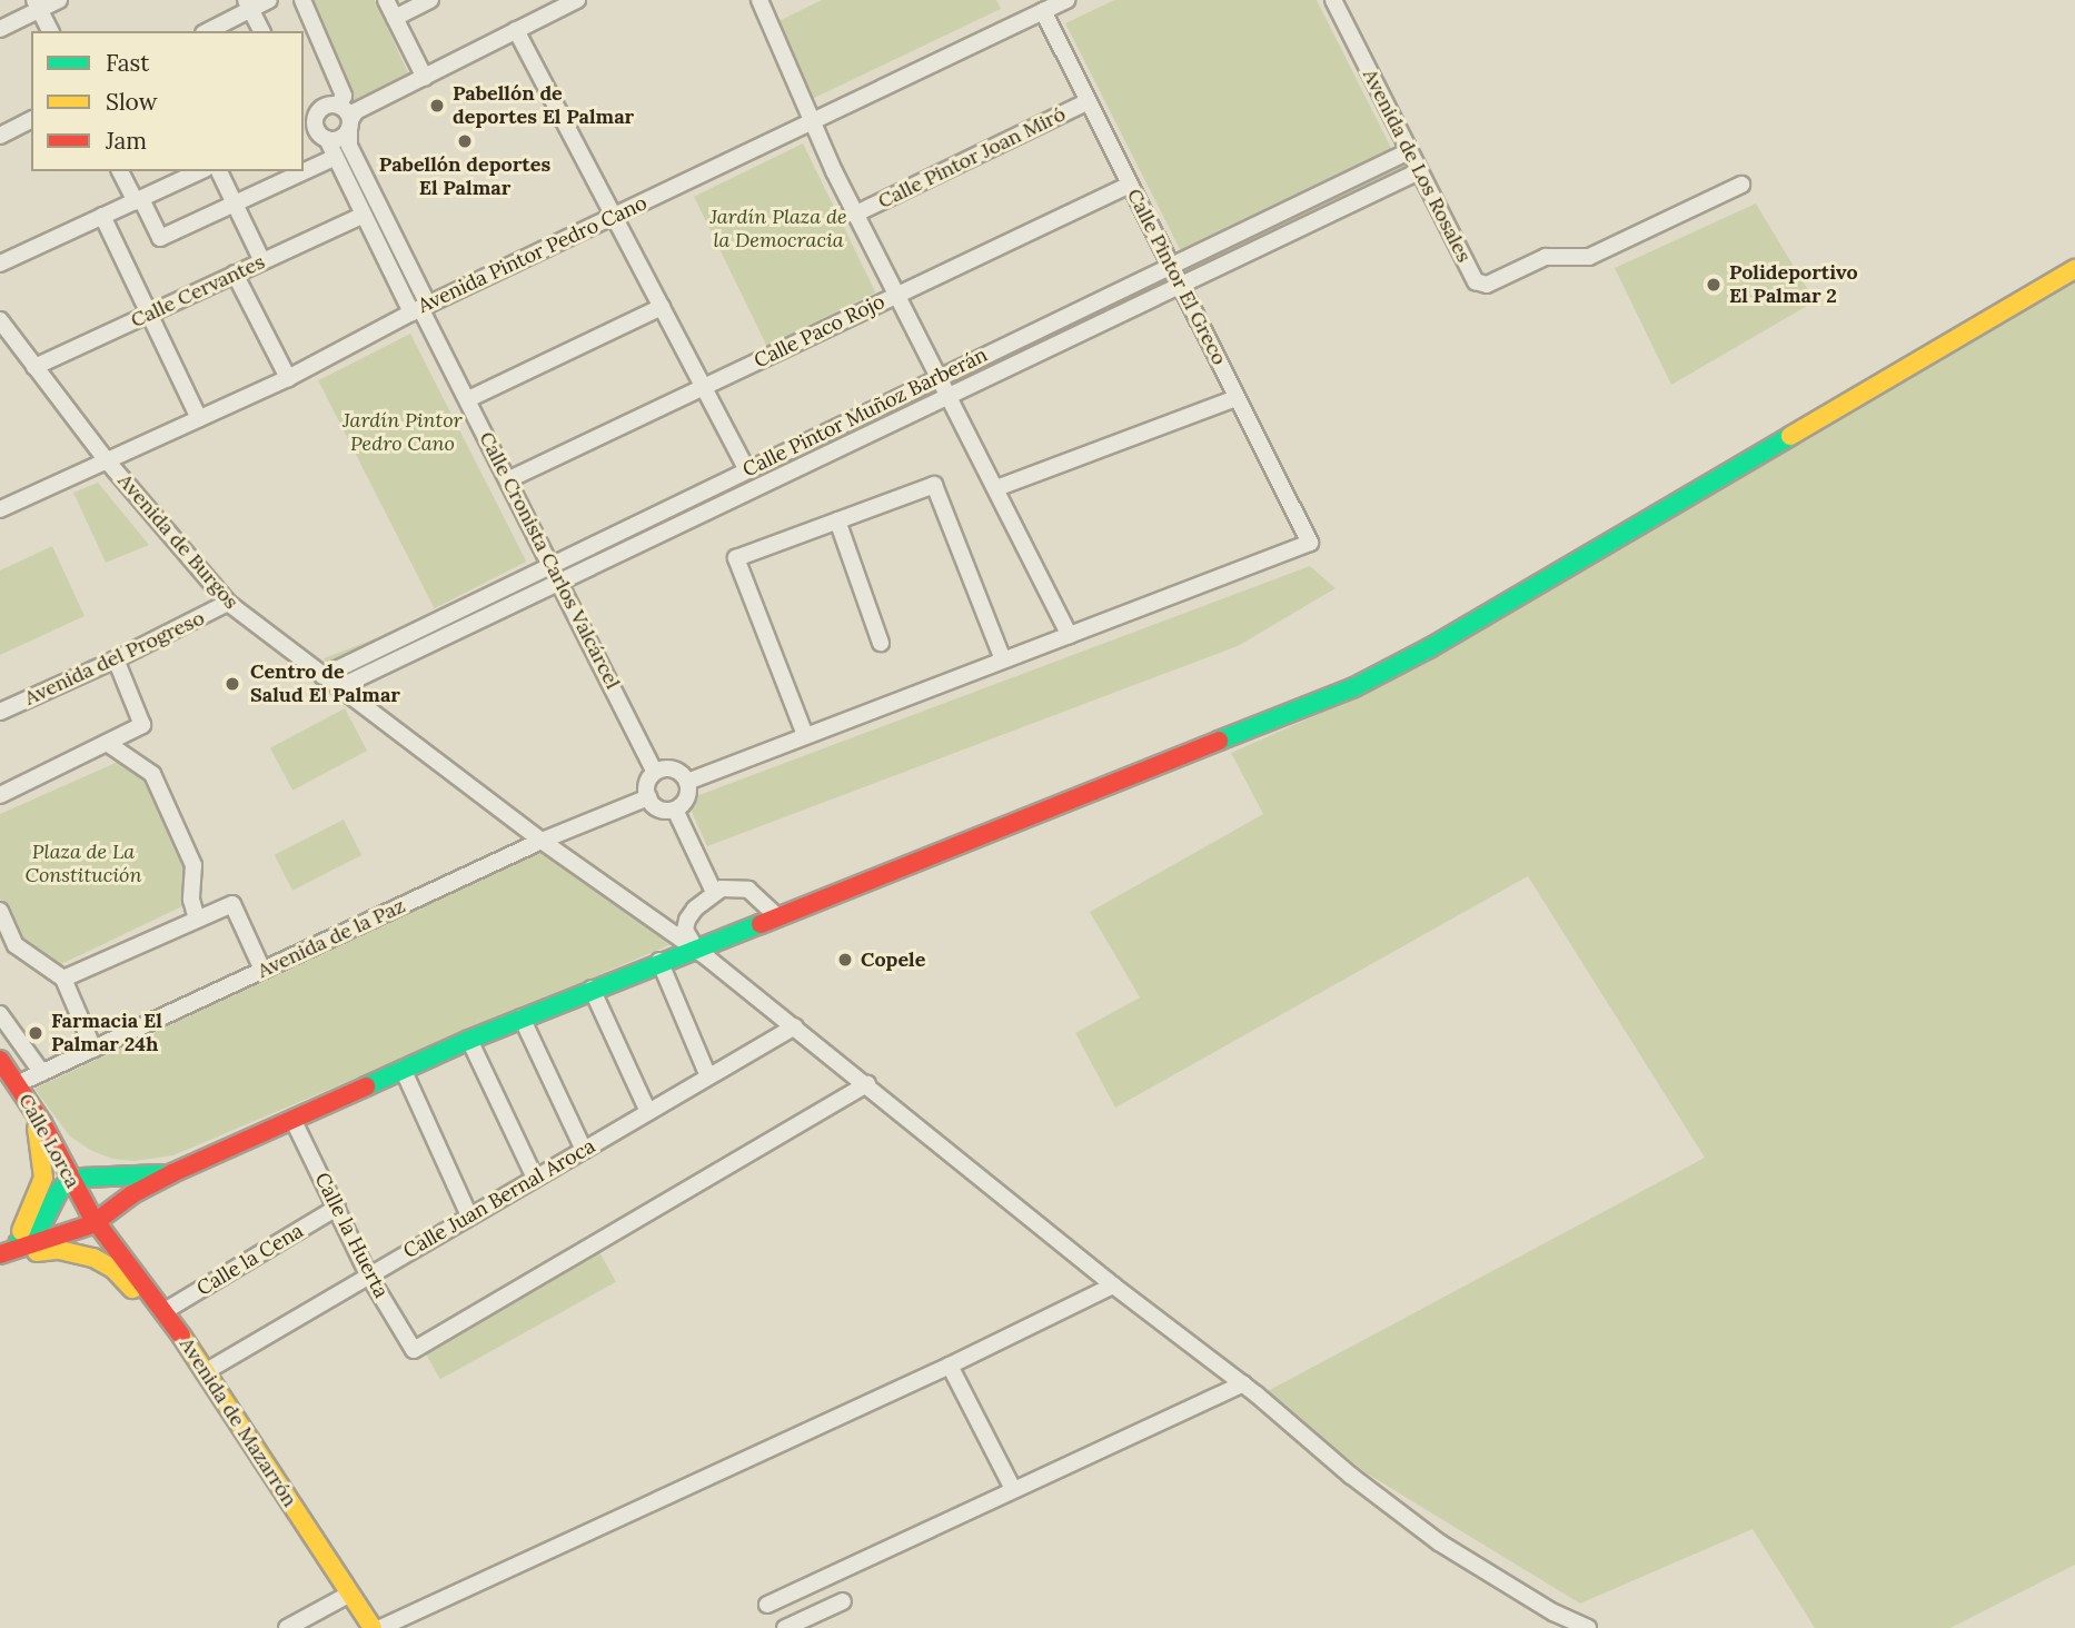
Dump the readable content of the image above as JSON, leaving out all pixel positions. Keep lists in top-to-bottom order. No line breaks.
{"streets":{"main road":["Calle Lorca","Avenida de Mazarrón"],"street":["Calle Pintor Joan Miró","Avenida de Los Rosales","Avenida Pintor Pedro Cano","Calle Pintor El Greco","Calle Cervantes","Calle Paco Rojo","Calle Pintor Muñoz Barberán","Avenida de Burgos","Calle Cronista Carlos Valcárcel","Avenida del Progreso","Avenida de la Paz","Calle Juan Bernal Aroca","Calle la Huerta","Calle la Cena"]},"crossings":[["Calle Pintor Joan Miró","Calle Pintor El Greco"],["Avenida de Los Rosales","Calle Pintor Muñoz Barberán"],["Avenida Pintor Pedro Cano","Calle Pintor El Greco"],["Avenida Pintor Pedro Cano","Avenida de Burgos"],["Avenida Pintor Pedro Cano","Calle Cronista Carlos Valcárcel"],["Calle Pintor El Greco","Calle Paco Rojo"],["Calle Pintor El Greco","Calle Pintor Muñoz Barberán"],["Calle Cervantes","Avenida de Burgos"],["Calle Cervantes","Calle Cronista Carlos Valcárcel"],["Calle Paco Rojo","Calle Cronista Carlos Valcárcel"],["Calle Pintor Muñoz Barberán","Avenida de Burgos"],["Calle Pintor Muñoz Barberán","Calle Cronista Carlos Valcárcel"],["Avenida de Burgos","Avenida del Progreso"],["Avenida de Burgos","Avenida de la Paz"],["Avenida de Burgos","Calle Juan Bernal Aroca"],["Avenida de Burgos","Calle la Huerta"],["Calle Cronista Carlos Valcárcel","Avenida de la Paz"],["Avenida de la Paz","Calle Lorca"],["Calle Lorca","Avenida de Mazarrón"],["Calle Juan Bernal Aroca","Calle la Huerta"],["Calle Juan Bernal Aroca","Avenida de Mazarrón"],["Calle la Huerta","Calle la Cena"],["Calle la Cena","Avenida de Mazarrón"]],"parks":["Jardín Plaza de la Democracia","Jardín Pintor Pedro Cano","Plaza de La Constitución"],"places":["Pabellón de deportes El Palmar","Pabellón deportes El Palmar","Polideportivo El Palmar 2","Centro de Salud El Palmar","Copele","Farmacia El Palmar 24h"],"legend":["Fast","Slow","Jam"]}
